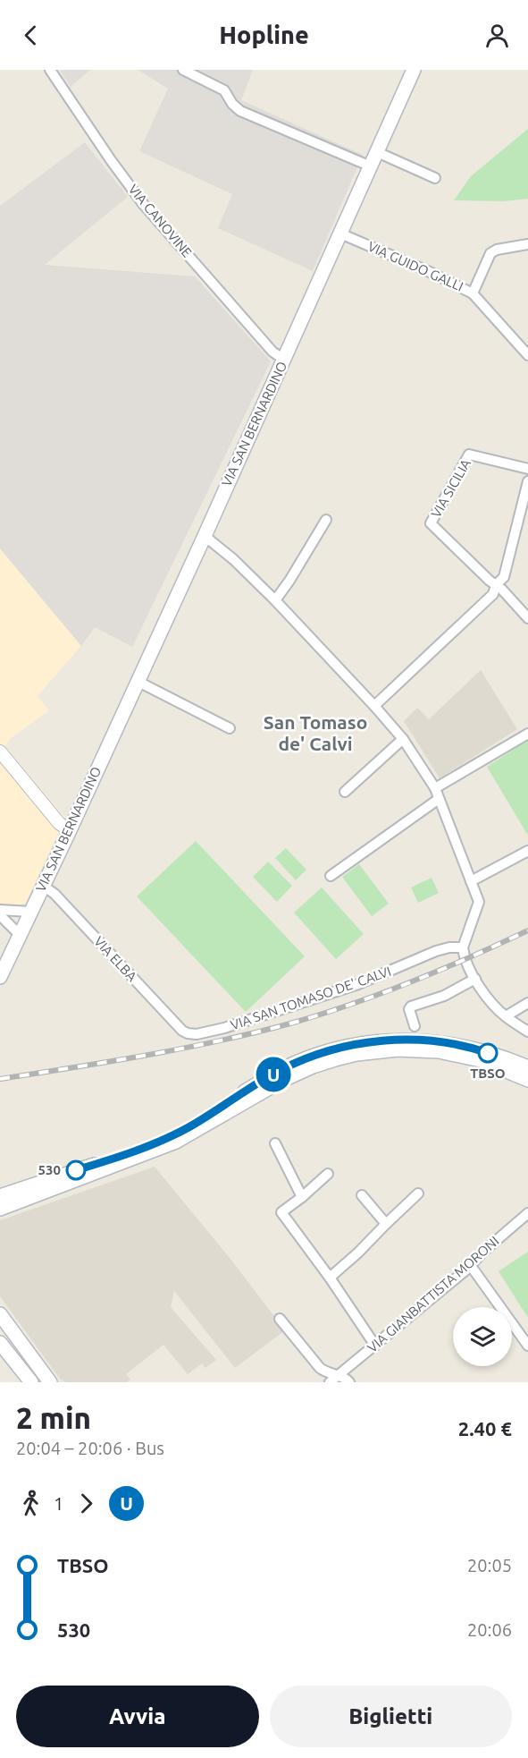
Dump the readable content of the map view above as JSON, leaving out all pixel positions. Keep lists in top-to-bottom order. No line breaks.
{"streets":{"main road":["VIA SAN BERNARDINO"],"street":["VIA CANOVINE","VIA GUIDO GALLI","VIA SICILIA","VIA ELBA","VIA SAN TOMASO DE' CALVI","VIA GIANBATTISTA MORONI"]},"crossings":[["VIA CANOVINE","VIA SAN BERNARDINO"],["VIA GUIDO GALLI","VIA SAN BERNARDINO"],["VIA SAN BERNARDINO","VIA ELBA"],["VIA ELBA","VIA SAN TOMASO DE' CALVI"]],"districts":["San Tomaso de' Calvi"],"places":["TBSO","530"],"lines":["bus line U"],"page":{"header":"Hopline","on_map":"U","heading":["2 min","20:04 – 20:06 · Bus","2.40 €"],"legs":["1","U"],"list":[{"name":"TBSO","value":"20:05"},{"name":"530","value":"20:06"}],"buttons":["Avvia","Biglietti"]}}
